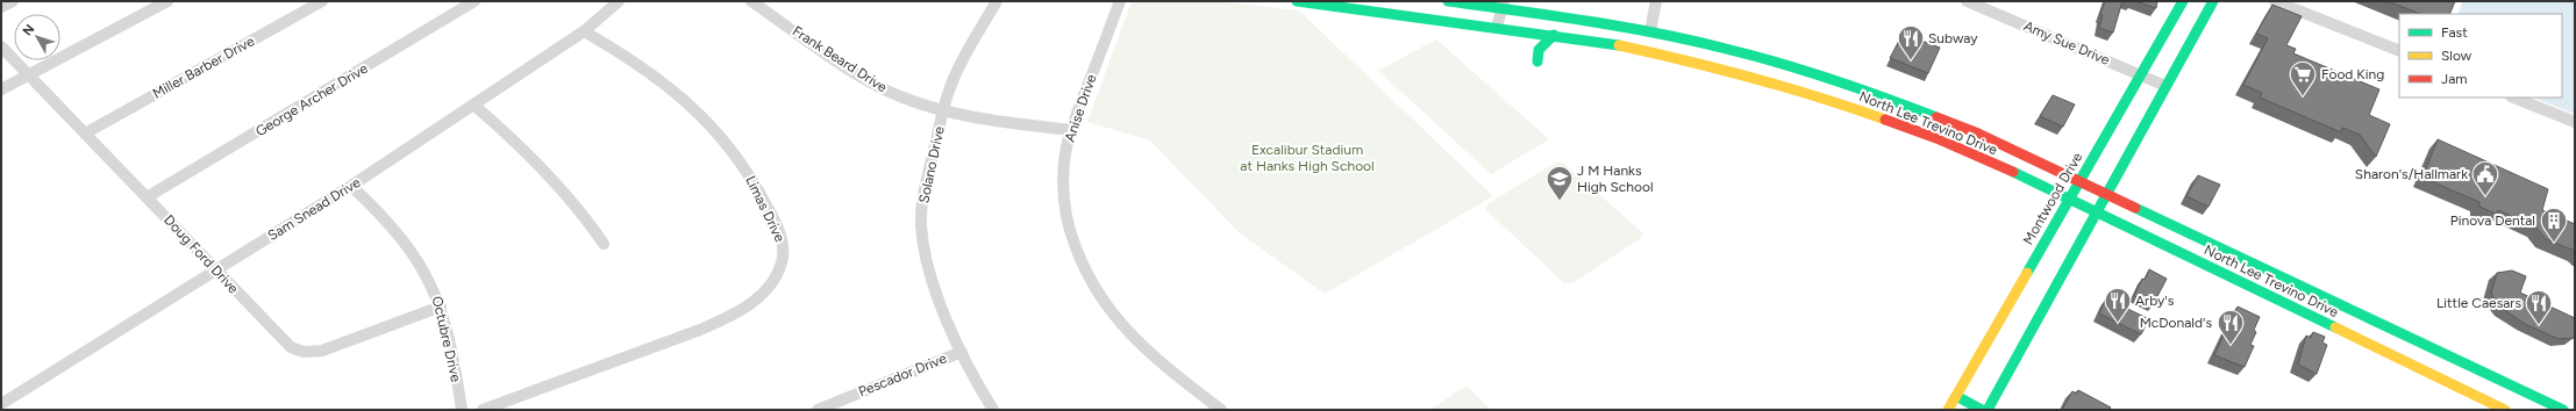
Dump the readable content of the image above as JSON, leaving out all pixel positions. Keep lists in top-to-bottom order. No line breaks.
{"streets":{"main road":["North Lee Trevino Drive","Montwood Drive"],"street":["Amy Sue Drive","Frank Beard Drive","Miller Barber Drive","George Archer Drive","Anise Drive","Solano Drive","Sam Snead Drive","Limas Drive","Doug Ford Drive","Octubre Drive","Pescador Drive"]},"crossings":[["Amy Sue Drive","Montwood Drive"],["Frank Beard Drive","Anise Drive"],["Frank Beard Drive","Solano Drive"],["Miller Barber Drive","Doug Ford Drive"],["George Archer Drive","Doug Ford Drive"],["North Lee Trevino Drive","Montwood Drive"],["Solano Drive","Pescador Drive"],["Sam Snead Drive","Limas Drive"],["Sam Snead Drive","Doug Ford Drive"],["Sam Snead Drive","Octubre Drive"],["Doug Ford Drive","Octubre Drive"]],"parks":["Excalibur Stadium at Hanks High School"],"places":{"restaurant":["Subway","Arby's","Little Caesars","McDonald's"],"supermarket":["Food King"],"public building":["Sharon's/Hallmark"],"school or university":["J M Hanks High School"],"building":["Pinova Dental"]},"legend":["Fast","Slow","Jam"],"north":"top left"}
